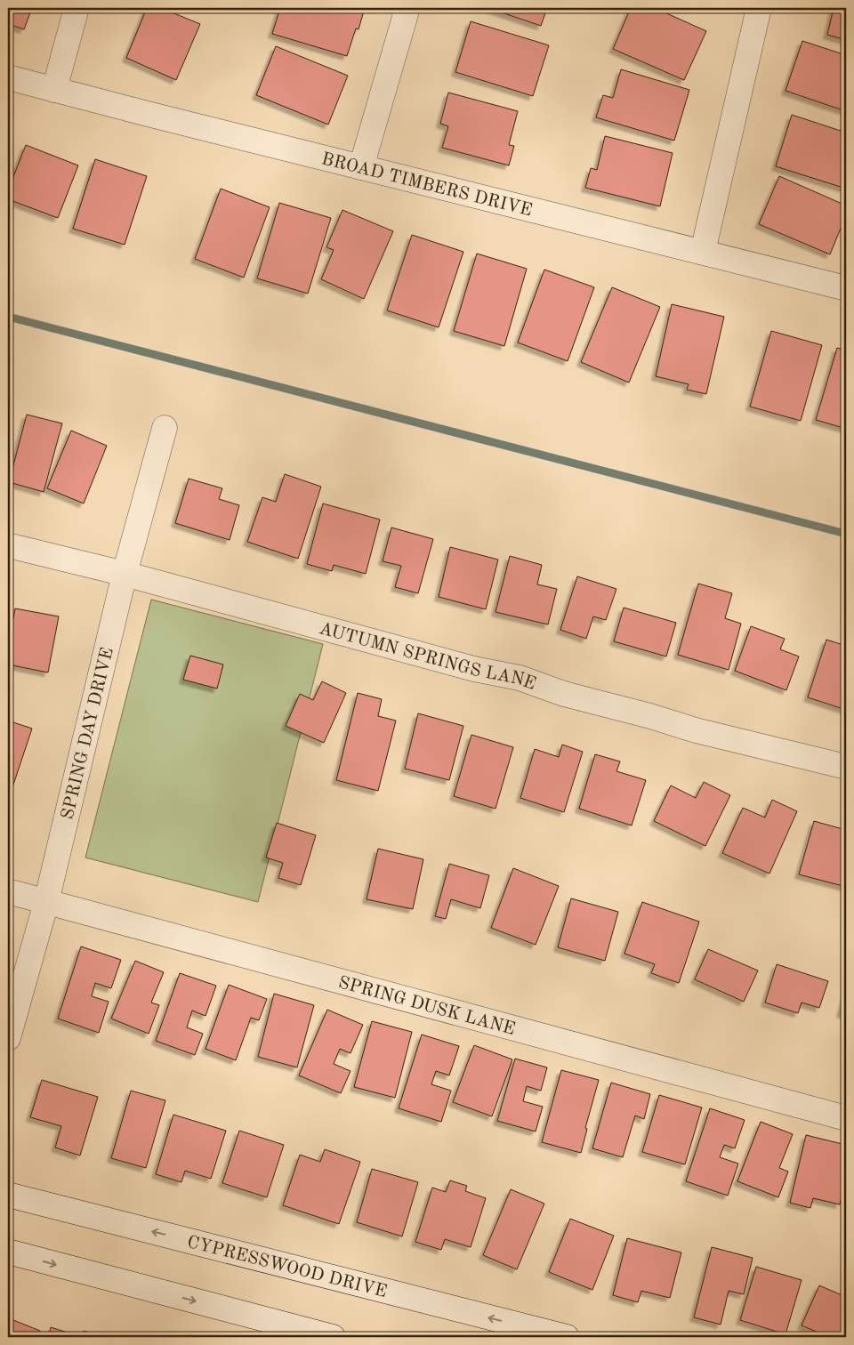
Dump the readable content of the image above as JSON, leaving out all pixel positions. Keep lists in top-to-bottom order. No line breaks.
{"streets":{"street":["BROAD TIMBERS DRIVE","AUTUMN SPRINGS LANE","SPRING DAY DRIVE","SPRING DUSK LANE","CYPRESSWOOD DRIVE"]},"crossings":[["AUTUMN SPRINGS LANE","SPRING DAY DRIVE"],["SPRING DAY DRIVE","SPRING DUSK LANE"]]}
